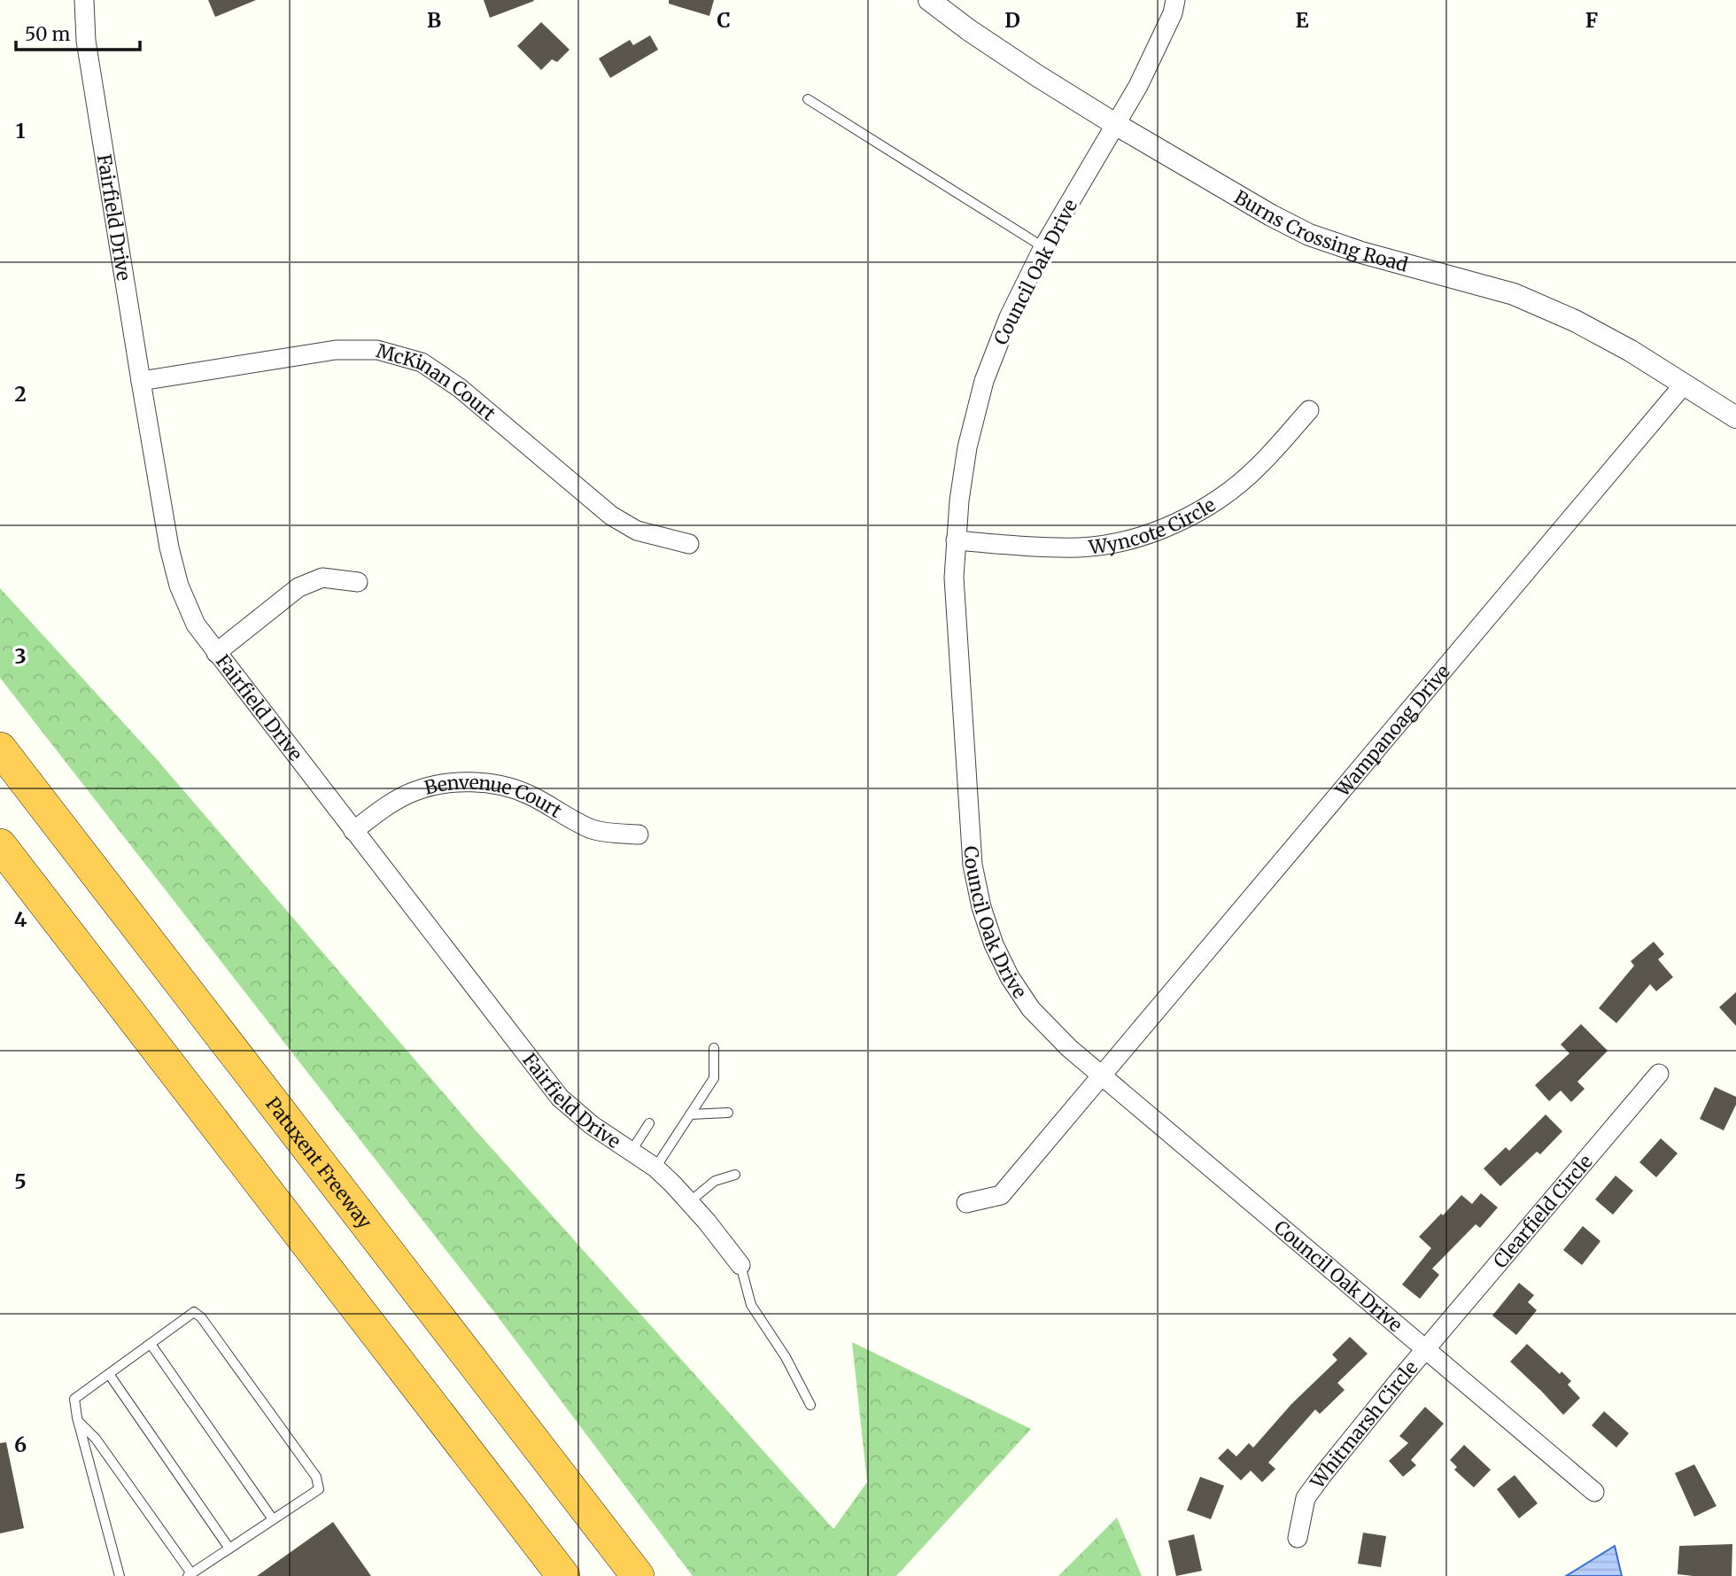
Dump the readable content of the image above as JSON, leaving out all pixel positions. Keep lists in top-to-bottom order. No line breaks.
{"streets":{"highway":["Patuxent Freeway"],"street":["Fairfield Drive","Burns Crossing Road","Council Oak Drive","McKinan Court","Wyncote Circle","Wampanoag Drive","Benvenue Court","Clearfield Circle","Whitmarsh Circle"]},"crossings":[["Fairfield Drive","McKinan Court"],["Fairfield Drive","Benvenue Court"],["Burns Crossing Road","Council Oak Drive"],["Burns Crossing Road","Wampanoag Drive"],["Council Oak Drive","Wyncote Circle"],["Council Oak Drive","Wampanoag Drive"],["Council Oak Drive","Clearfield Circle"],["Council Oak Drive","Whitmarsh Circle"],["Clearfield Circle","Whitmarsh Circle"]],"scale_bar":"50 m","grid":{"columns":["B","C","D","E","F"],"rows":["1","2","3","4","5","6"]}}
